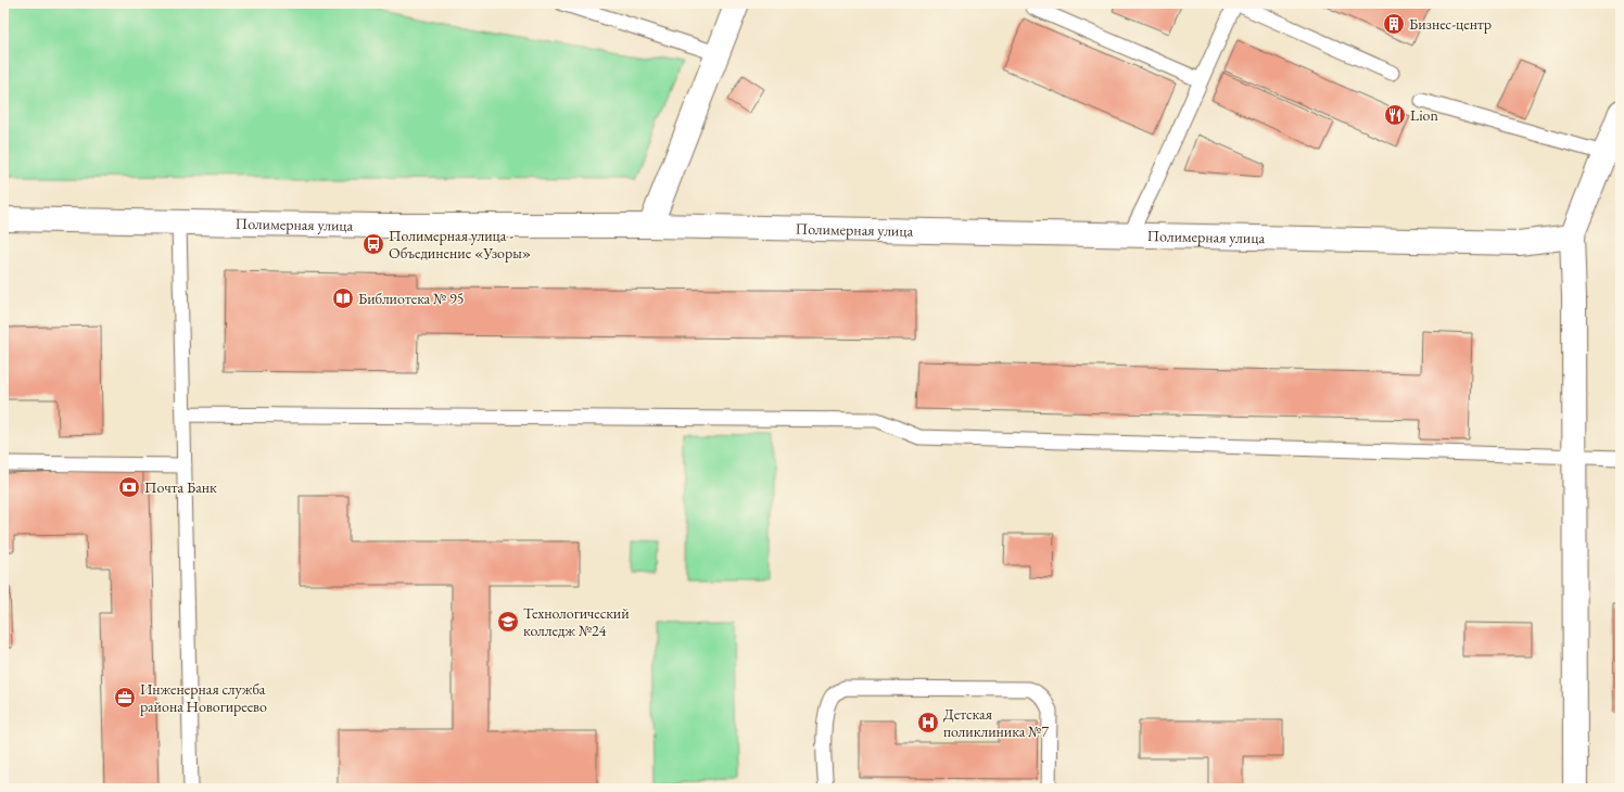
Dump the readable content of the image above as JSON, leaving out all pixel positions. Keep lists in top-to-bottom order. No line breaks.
{"streets":{"street":["Полимерная улица"]},"places":{"building":["Бизнес-центр"],"restaurant":["Lion"],"bus stop":["Полимерная улица - Объединение «Узоры»"],"library":["Библиотека № 95"],"bank":["Почта Банк"],"school or university":["Технологический колледж №24"],"office":["Инженерная служба района Новогиреево"],"hospital":["Детская поликлиника №7"]}}
